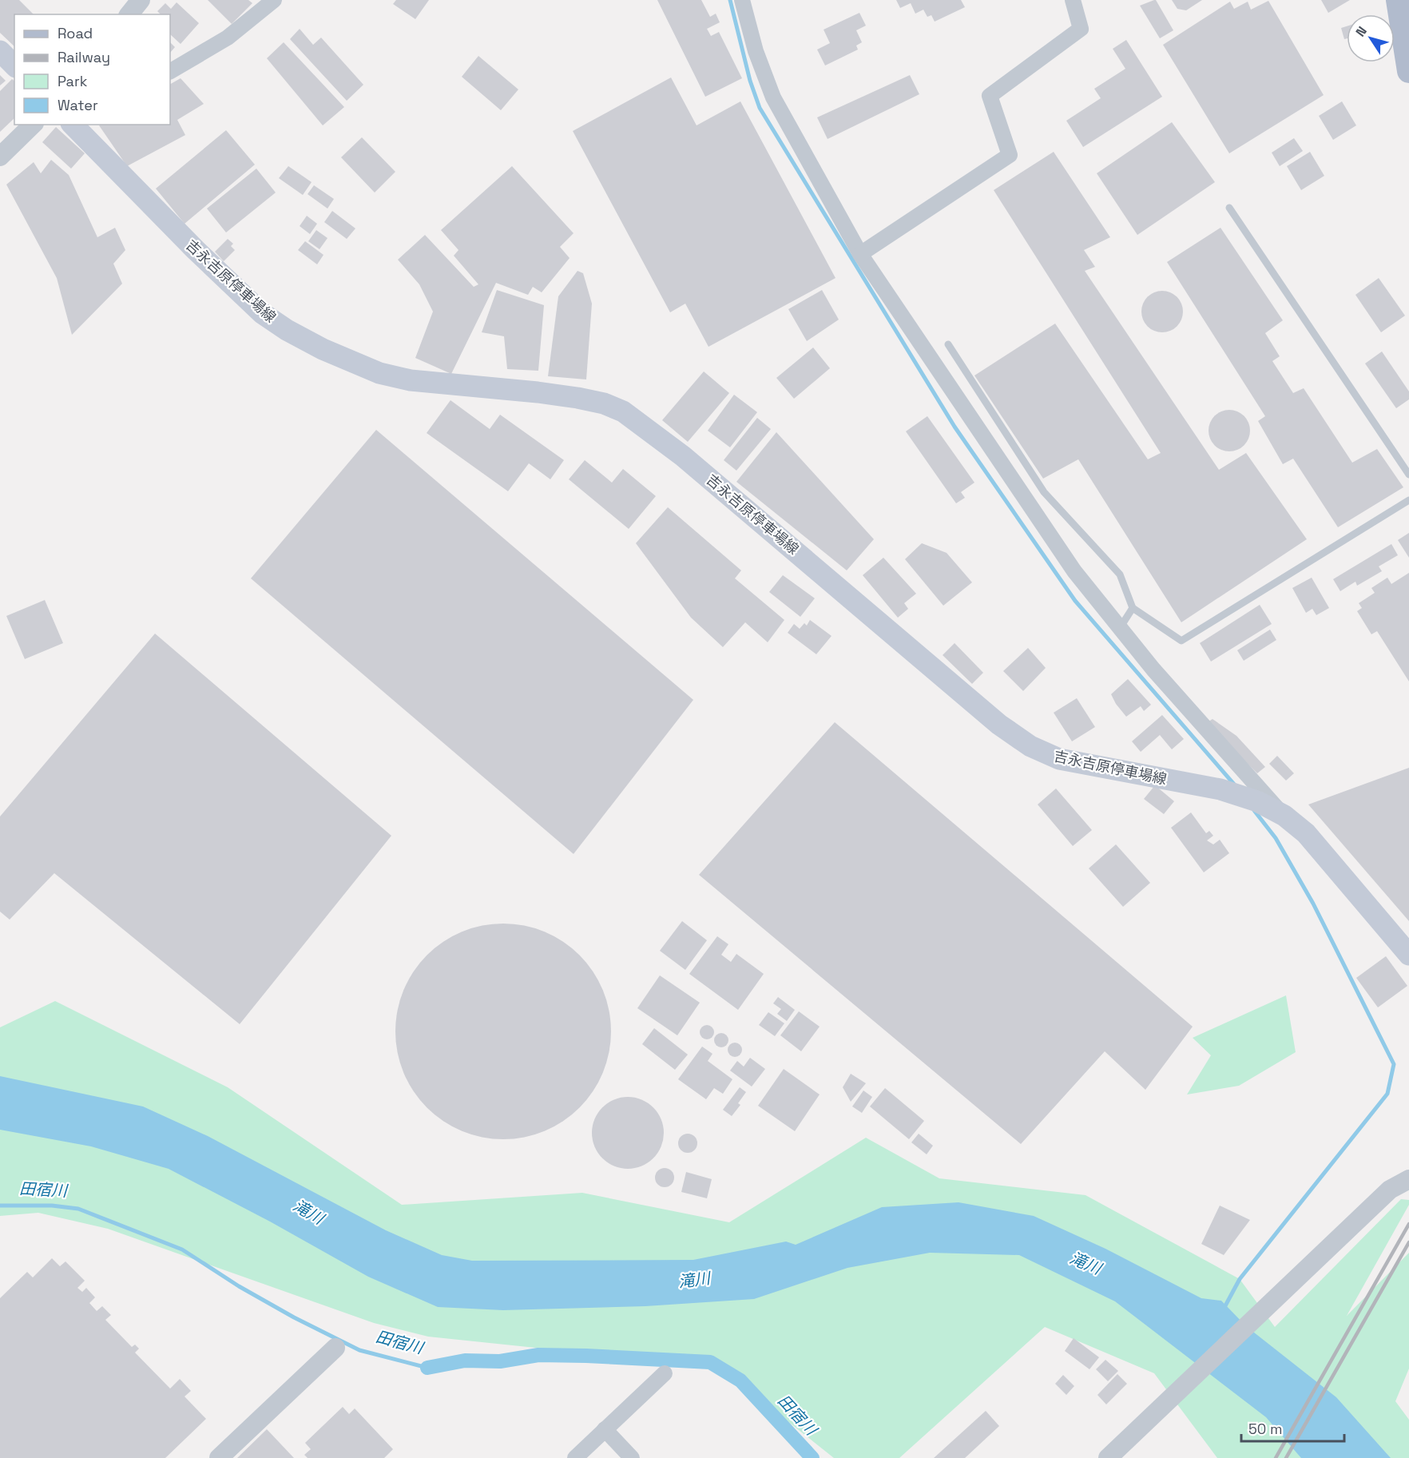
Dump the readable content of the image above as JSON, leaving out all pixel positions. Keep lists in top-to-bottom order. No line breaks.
{"streets":{"main road":["吉永吉原停車場線"]},"water":["田宿川","滝川"],"legend":["Road","Railway","Park","Water"],"scale_bar":"50 m","north":"top left"}
